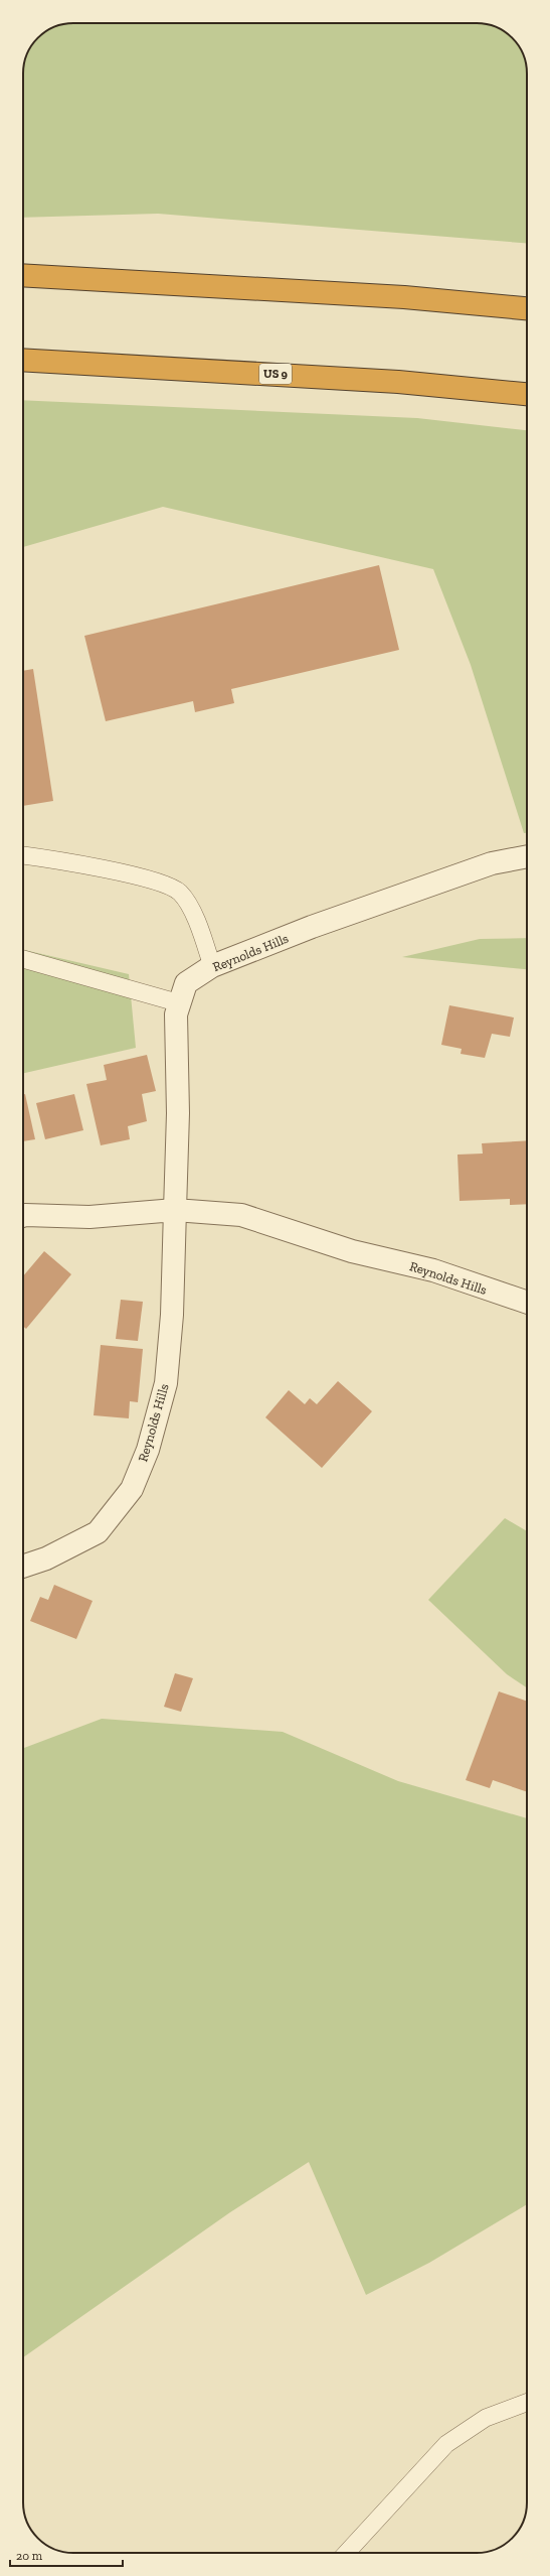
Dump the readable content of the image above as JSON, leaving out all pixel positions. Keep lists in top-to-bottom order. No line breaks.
{"streets":{"highway":["US 9"],"street":["Reynolds Hills"]},"scale_bar":"20 m"}
